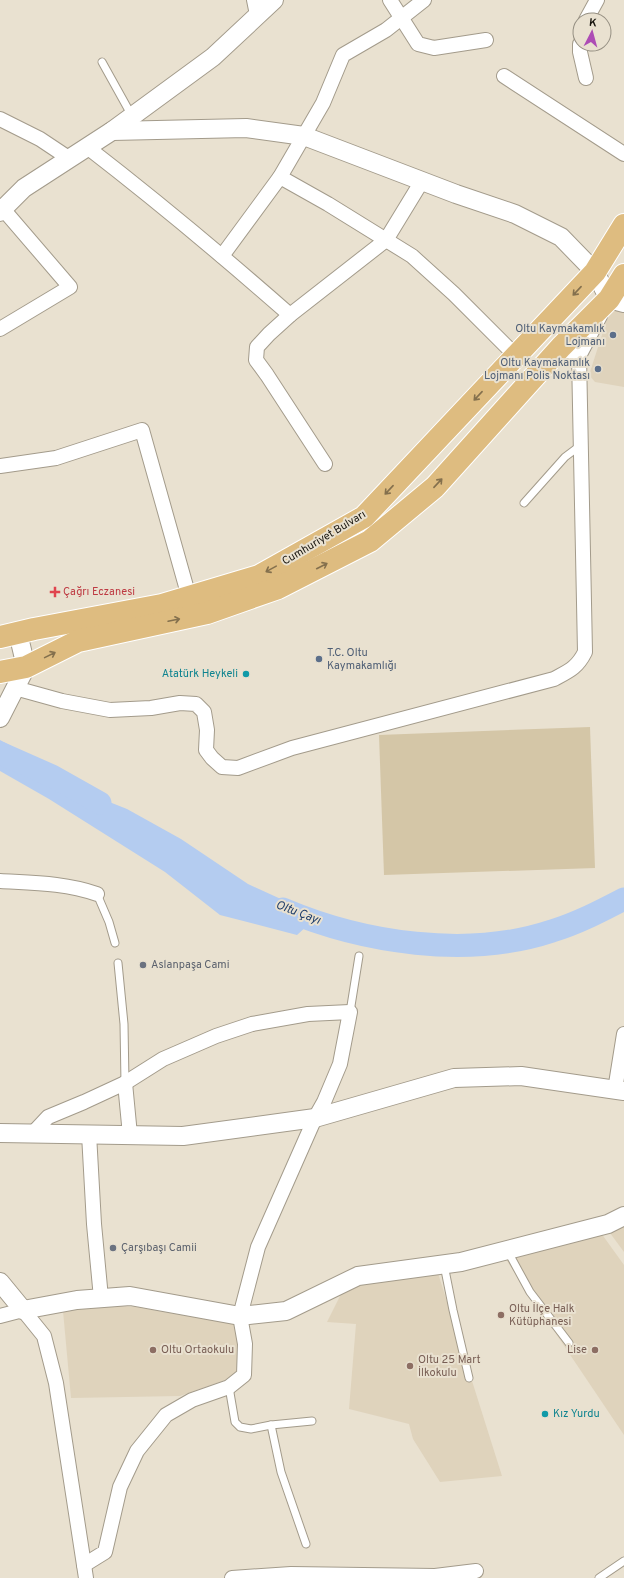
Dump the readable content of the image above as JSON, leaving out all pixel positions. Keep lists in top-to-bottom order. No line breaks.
{"streets":{"main road":["Cumhuriyet Bulvarı"]},"water":["Oltu Çayı"],"places":{"other":["Oltu Kaymakamlık Lojmanı","Oltu Kaymakamlık Lojmanı Polis Noktası","T.C. Oltu Kaymakamlığı","Atatürk Heykeli","Aslanpaşa Cami","Çarşıbaşı Camii","Oltu İlçe Halk Kütüphanesi","Oltu Ortaokulu","Lise","Oltu 25 Mart İlkokulu","Kız Yurdu"],"health":["Çağrı Eczanesi"]},"north":"top"}
